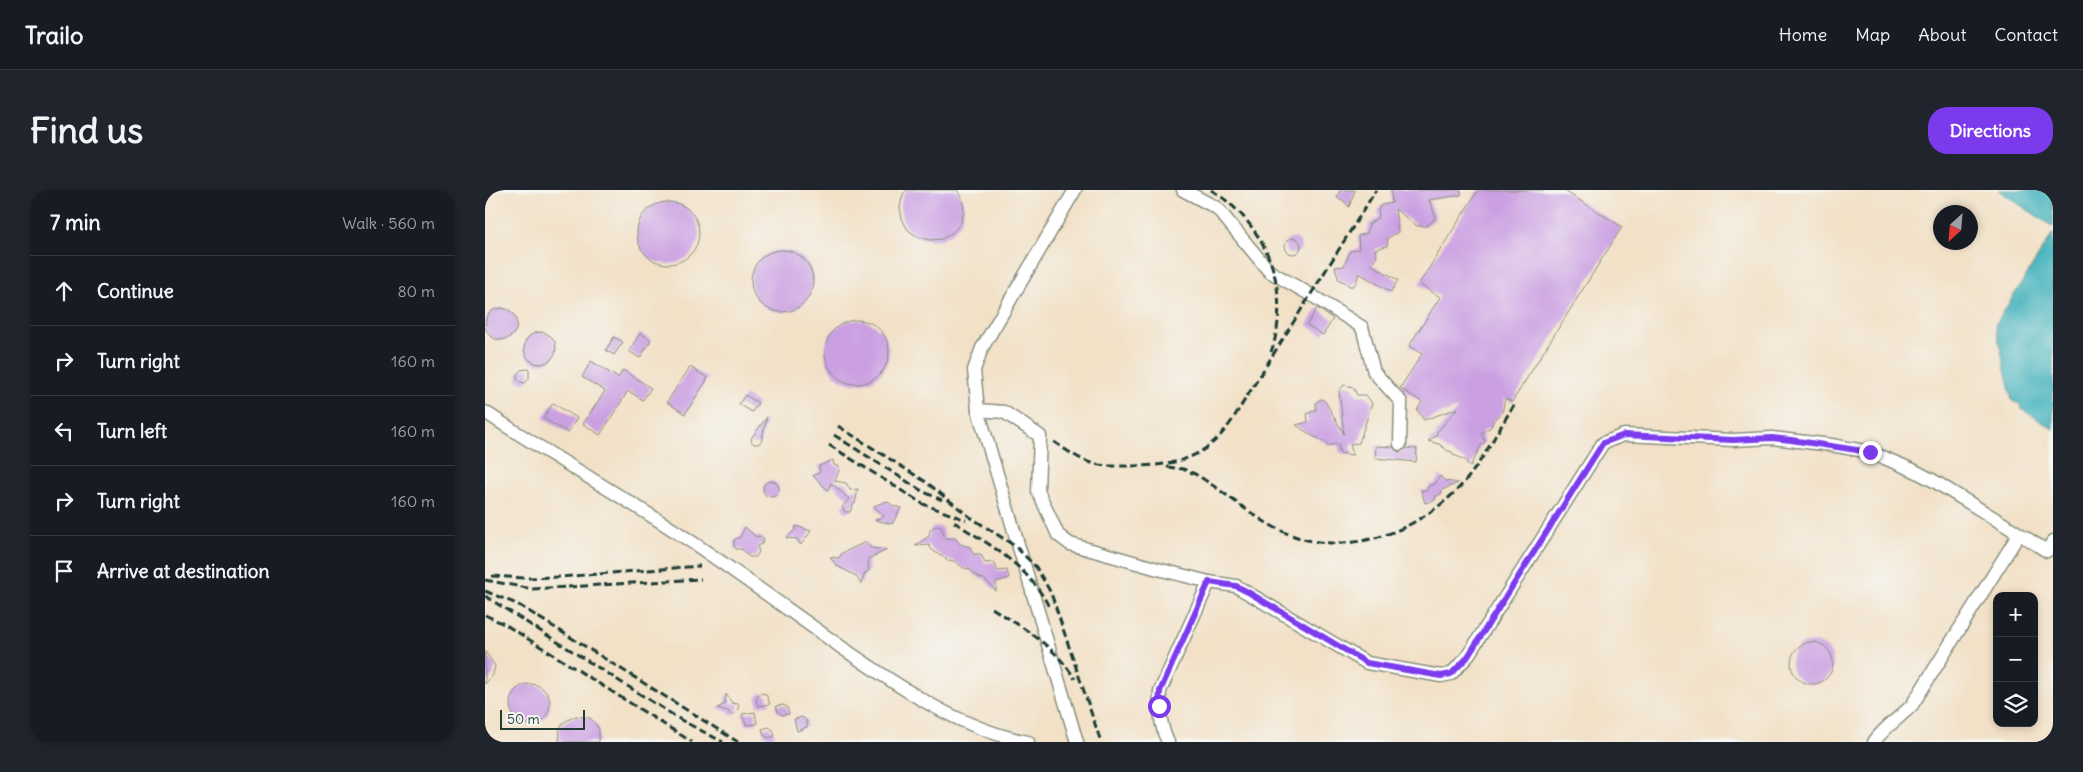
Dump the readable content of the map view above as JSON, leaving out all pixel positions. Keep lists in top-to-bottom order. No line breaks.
{"scale_bar":"50 m","north":"bottom left","page":{"header":"Trailo","nav":["Home","Map","About","Contact"],"buttons":"Directions","title":"Find us","heading":["7 min","Walk · 560 m"],"list":[["Continue","80 m"],["Turn right","160 m"],["Turn left","160 m"],["Turn right","160 m"],"Arrive at destination"],"map_buttons":["+","−"],"scale":"50 m"}}
